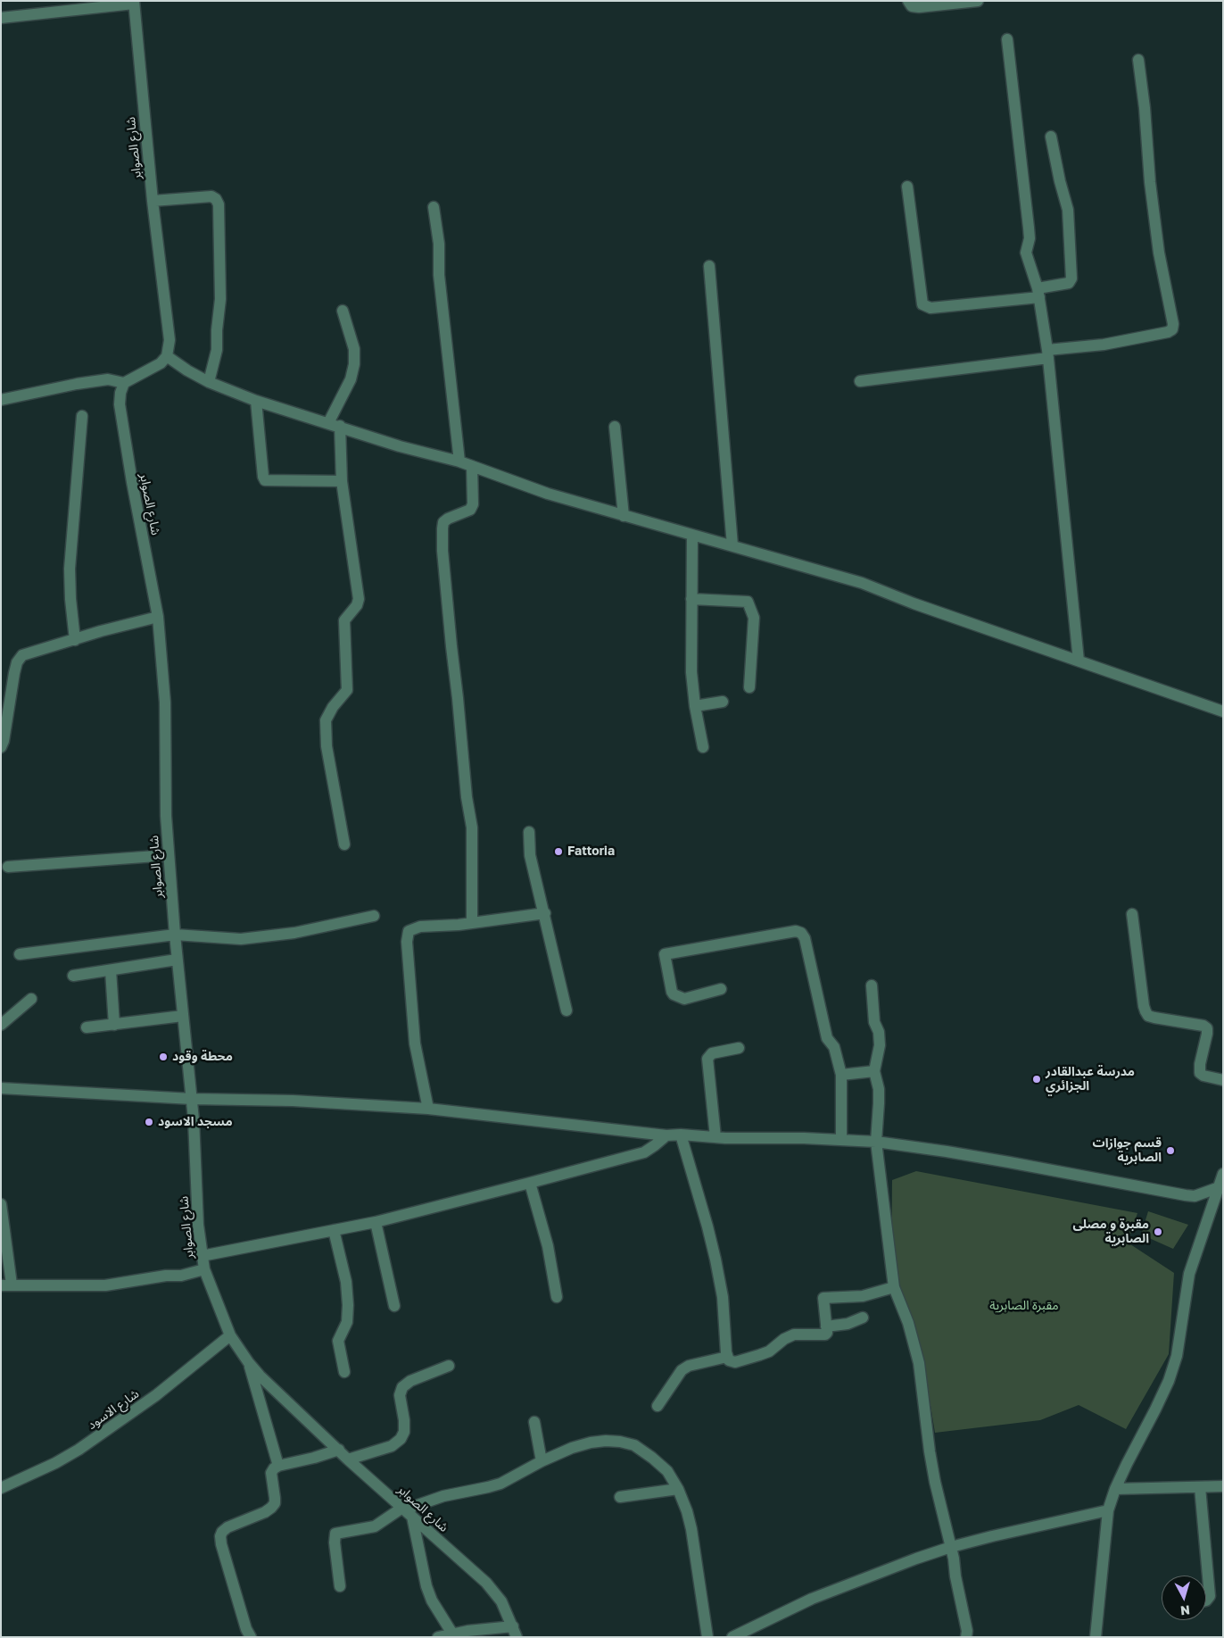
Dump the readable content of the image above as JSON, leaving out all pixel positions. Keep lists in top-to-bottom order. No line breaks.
{"streets":{"street":["شارع الصوابر","شارع الاسود"]},"crossings":[["شارع الصوابر","شارع الاسود"]],"parks":["مقبرة الصابرية"],"places":["Fattoria","محطة وقود","مدرسة عبدالقادر الجزائري","مسجد الاسود","قسم جوازات الصابرية","مقبرة و مصلى الصابرية"],"north":"bottom"}
